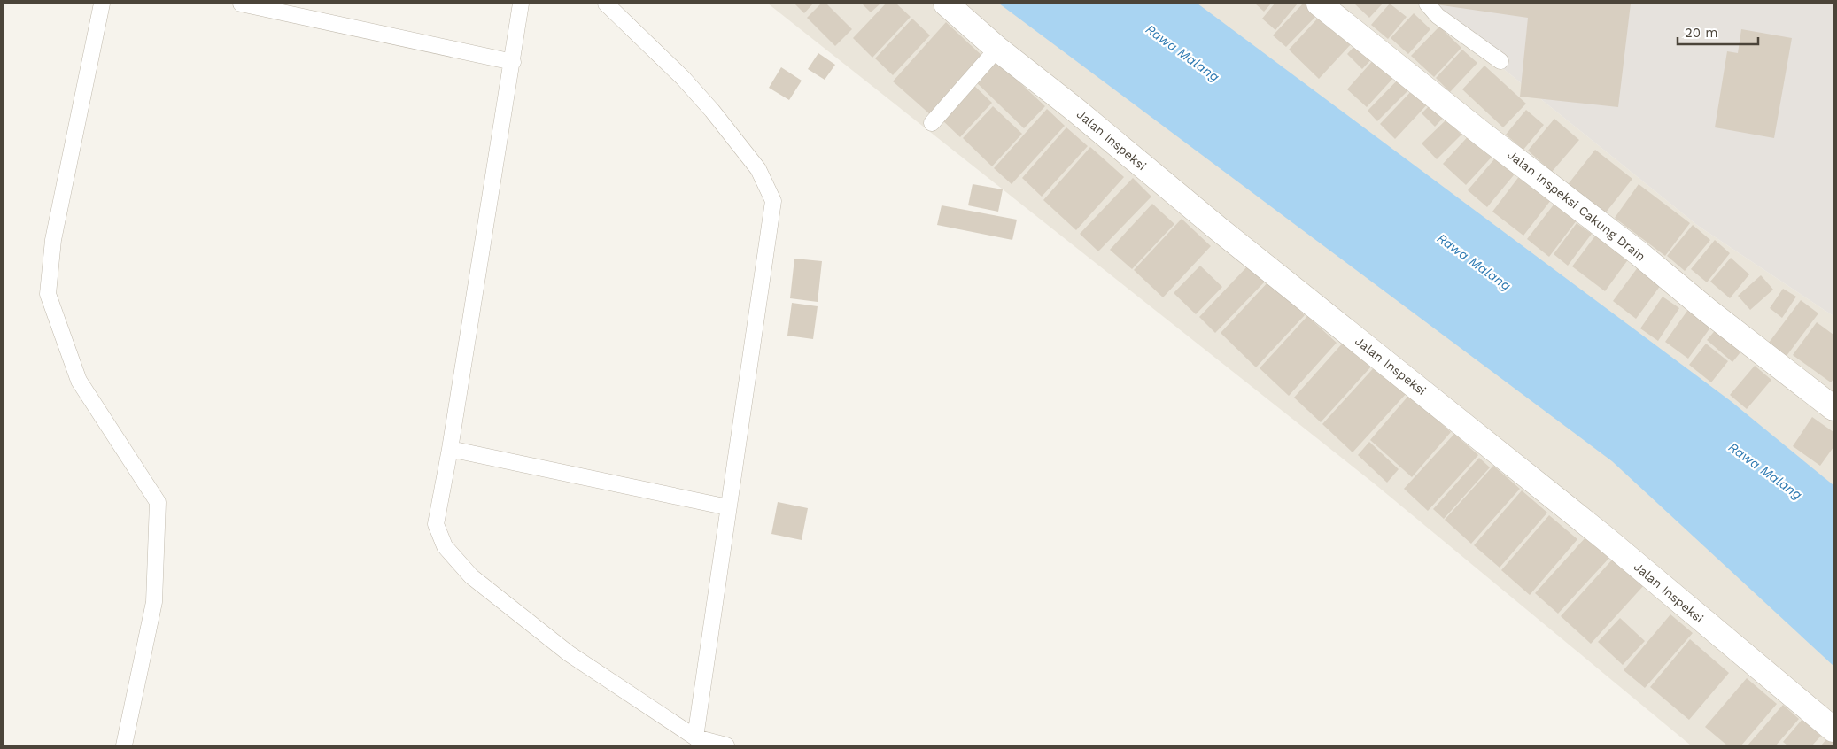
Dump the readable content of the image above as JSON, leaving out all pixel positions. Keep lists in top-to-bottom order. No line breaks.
{"streets":{"street":["Jalan Inspeksi","Jalan Inspeksi Cakung Drain"]},"water":["Rawa Malang"],"scale_bar":"20 m"}
